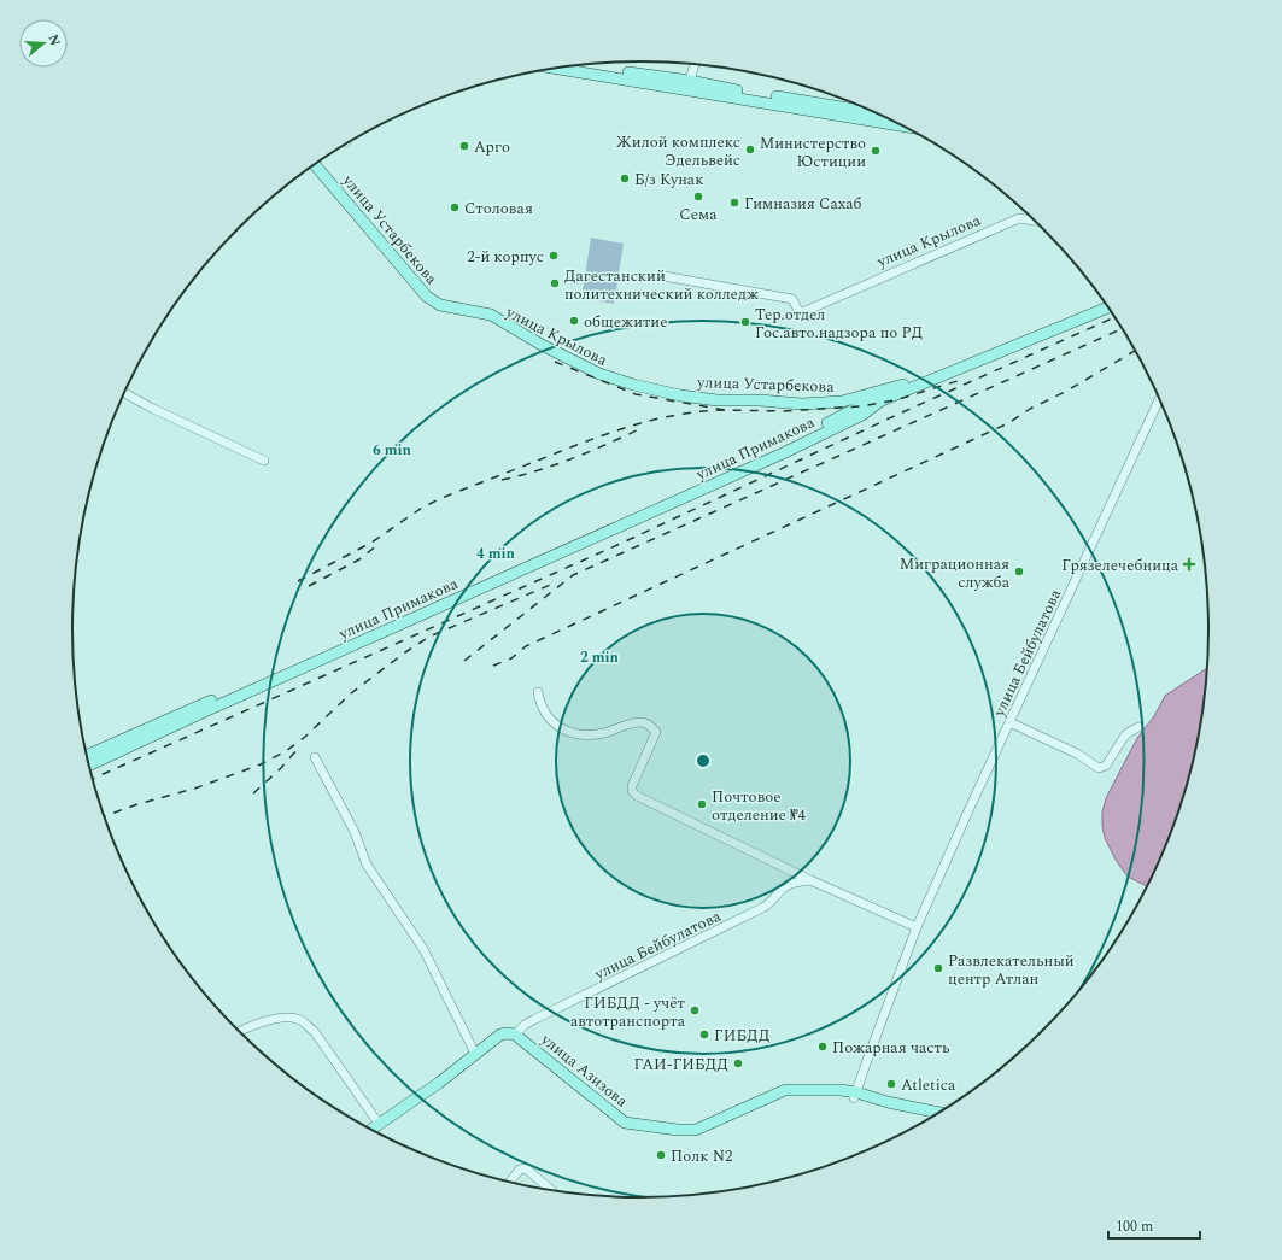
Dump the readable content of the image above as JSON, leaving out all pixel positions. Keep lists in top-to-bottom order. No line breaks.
{"streets":{"main road":["улица Устарбекова","улица Крылова","улица Примакова","улица Азизова"],"street":["улица Бейбулатова"]},"crossings":[["улица Устарбекова","улица Примакова"],["улица Крылова","улица Примакова"],["улица Бейбулатова","улица Азизова"]],"places":{"other":["Арго","Жилой комплекс Эдельвейс","Министерство Юстиции","Б/з Кунак","Сема","Гимназия Сахаб","Столовая","2-й корпус","Дагестанский политехнический колледж","общежитие","Тер.отдел Гос.авто.надзора по РД","Миграционная служба","Почтовое отделение №4","Развлекательный центр Атлан","ГИБДД - учёт автотранспорта","ГИБДД","Пожарная часть","ГАИ-ГИБДД","Atletica","Полк N2"],"health":["Грязелечебница"]},"scale_bar":"100 m","north":"right","rings":["6 min","4 min","2 min"]}
